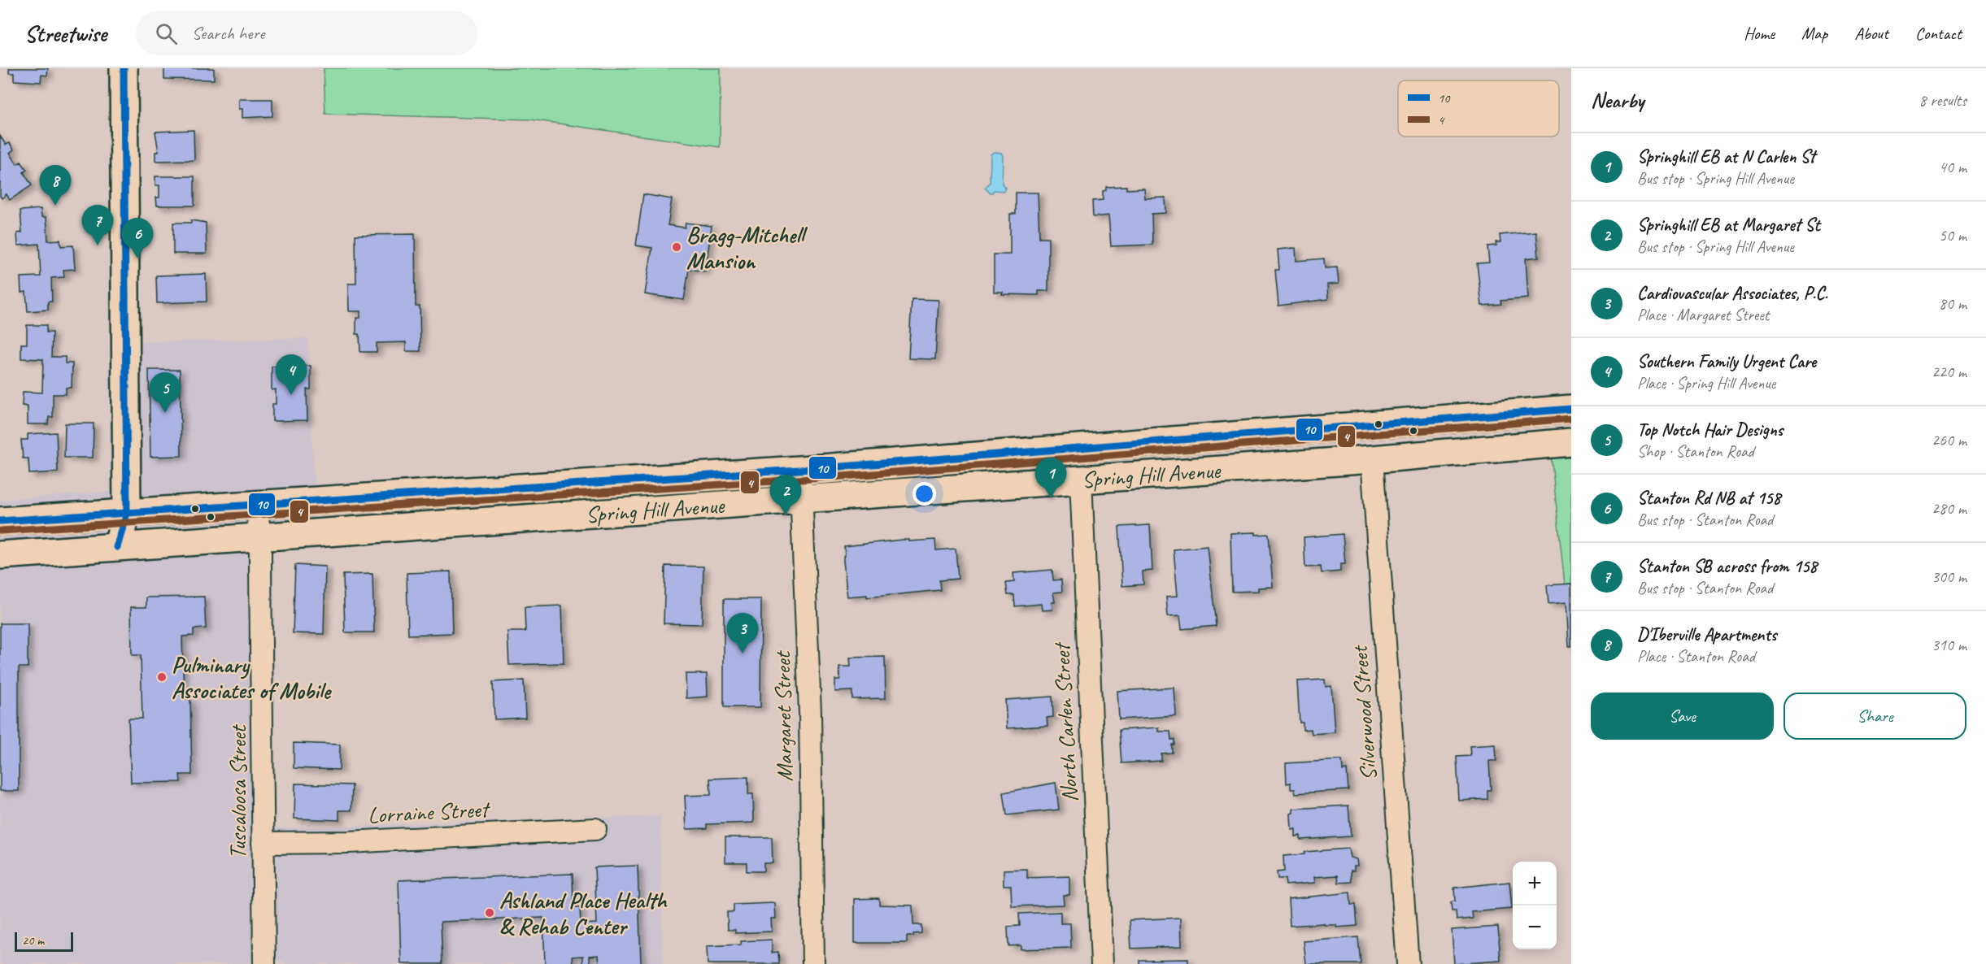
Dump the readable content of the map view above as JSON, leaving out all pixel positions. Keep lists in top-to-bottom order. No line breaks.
{"streets":{"main road":["Spring Hill Avenue"],"street":["Silverwood Street","Margaret Street","North Carlen Street","Tuscaloosa Street","Lorraine Street"]},"crossings":[["Spring Hill Avenue","Silverwood Street"],["Spring Hill Avenue","Margaret Street"],["Spring Hill Avenue","North Carlen Street"],["Spring Hill Avenue","Tuscaloosa Street"],["Tuscaloosa Street","Lorraine Street"]],"places":["Bragg-Mitchell Mansion","Pulminary Associates of Mobile","Ashland Place Health & Rehab Center"],"lines":["transit line 10","transit line 4"],"legend":["10","4"],"scale_bar":"20 m","page":{"header":"Streetwise","search":"Search here","nav":["Home","Map","About","Contact"],"heading":["Nearby","8 results"],"list":[{"mark":"1","name":"Springhill EB at N Carlen St","note":"Bus stop · Spring Hill Avenue","value":"40 m"},{"mark":"2","name":"Springhill EB at Margaret St","note":"Bus stop · Spring Hill Avenue","value":"50 m"},{"mark":"3","name":"Cardiovascular Associates, P.C.","note":"Place · Margaret Street","value":"80 m"},{"mark":"4","name":"Southern Family Urgent Care","note":"Place · Spring Hill Avenue","value":"220 m"},{"mark":"5","name":"Top Notch Hair Designs","note":"Shop · Stanton Road","value":"260 m"},{"mark":"6","name":"Stanton Rd NB at 158","note":"Bus stop · Stanton Road","value":"280 m"},{"mark":"7","name":"Stanton SB across from 158","note":"Bus stop · Stanton Road","value":"300 m"},{"mark":"8","name":"D'Iberville Apartments","note":"Place · Stanton Road","value":"310 m"}],"pins":["8","7","6","4","5","1","2","3"],"buttons":["Save","Share"],"map_buttons":["+","−"],"scale":"20 m"}}
